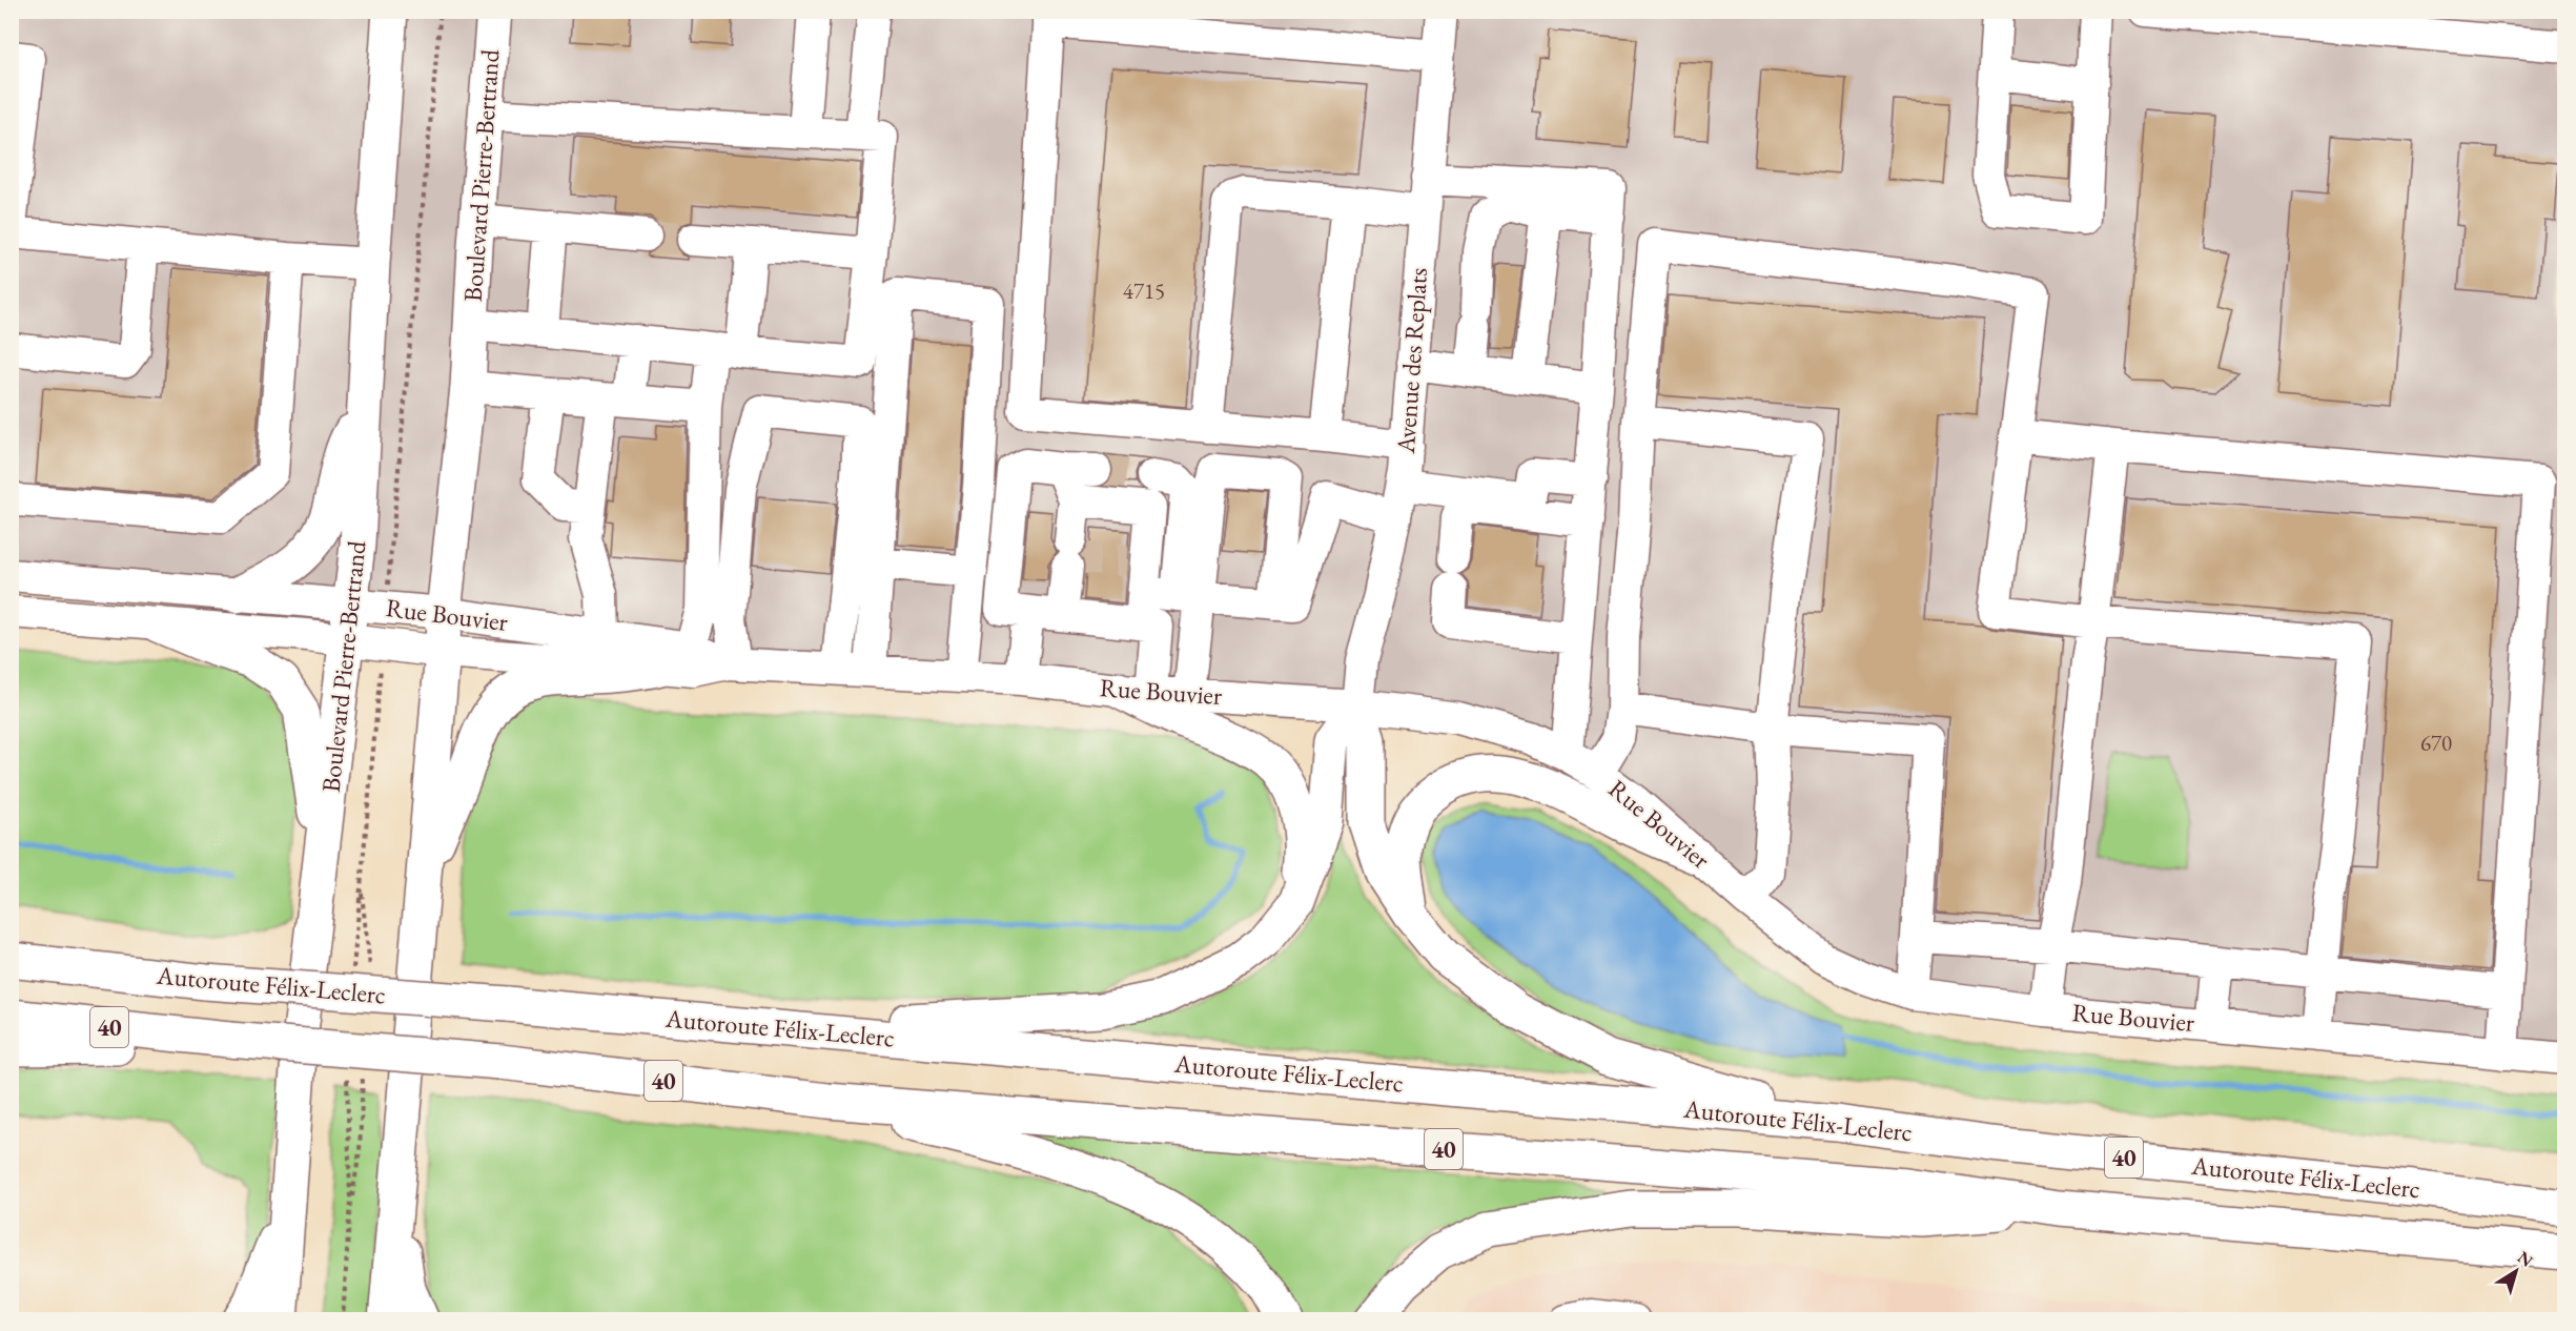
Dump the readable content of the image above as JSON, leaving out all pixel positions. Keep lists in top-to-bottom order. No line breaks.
{"streets":{"main road":["Boulevard Pierre-Bertrand","Autoroute Félix-Leclerc","40"],"street":["Avenue des Replats","Rue Bouvier"]},"crossings":[["Boulevard Pierre-Bertrand","Rue Bouvier"],["Avenue des Replats","Rue Bouvier"]],"house_numbers":["4715","670"],"north":"top right"}
